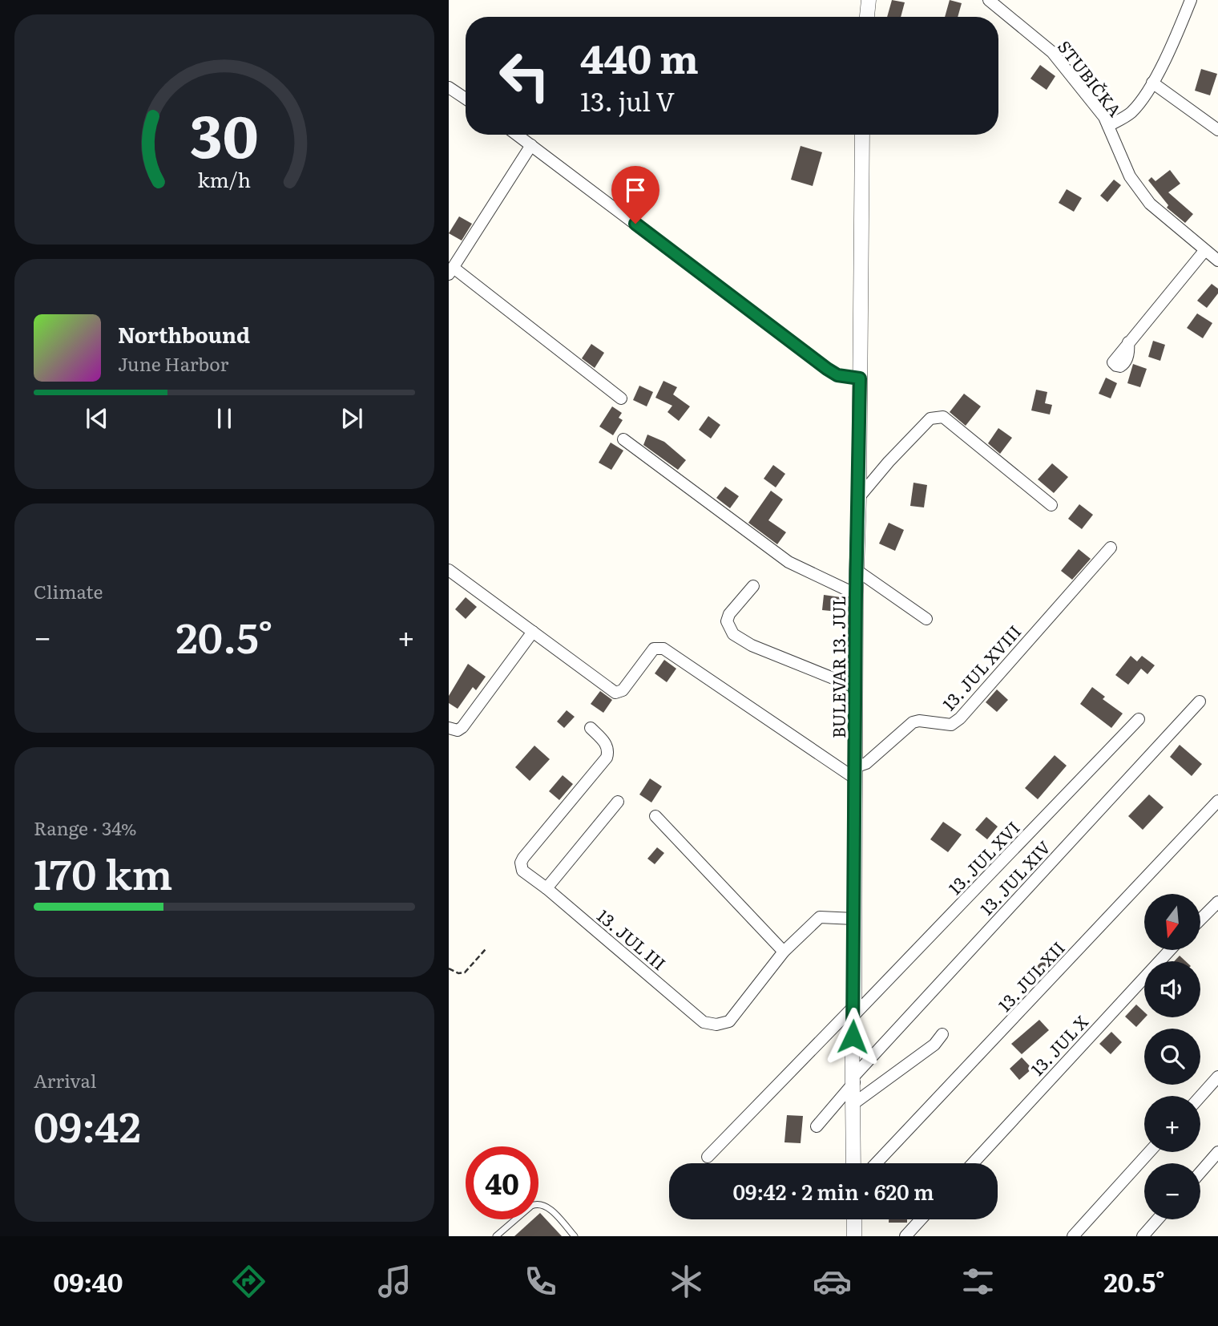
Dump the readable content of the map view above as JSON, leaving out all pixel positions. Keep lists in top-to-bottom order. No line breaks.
{"streets":{"street":["STUBIČKA","BULEVAR 13. JUL","13. JUL XVIII","13. JUL XVI","13. JUL XIV","13. JUL III","13. JUL XII","13. JUL X"]},"crossings":[["BULEVAR 13. JUL","13. JUL XVIII"],["BULEVAR 13. JUL","13. JUL XVI"],["BULEVAR 13. JUL","13. JUL XIV"],["BULEVAR 13. JUL","13. JUL III"]],"north":"bottom","page":{"turn":["440 m","13. jul V"],"song":["Northbound","June Harbor"],"tile":["Climate",["Range · 34%","170 km"],["Arrival","09:42"]],"heat":["−","20.5°","+"],"map_buttons":["+","−"],"limit":"40","trip":"09:42 · 2 min · 620 m","tabs":["09:40","20.5°"],"gauge":["30","km/h"]}}
